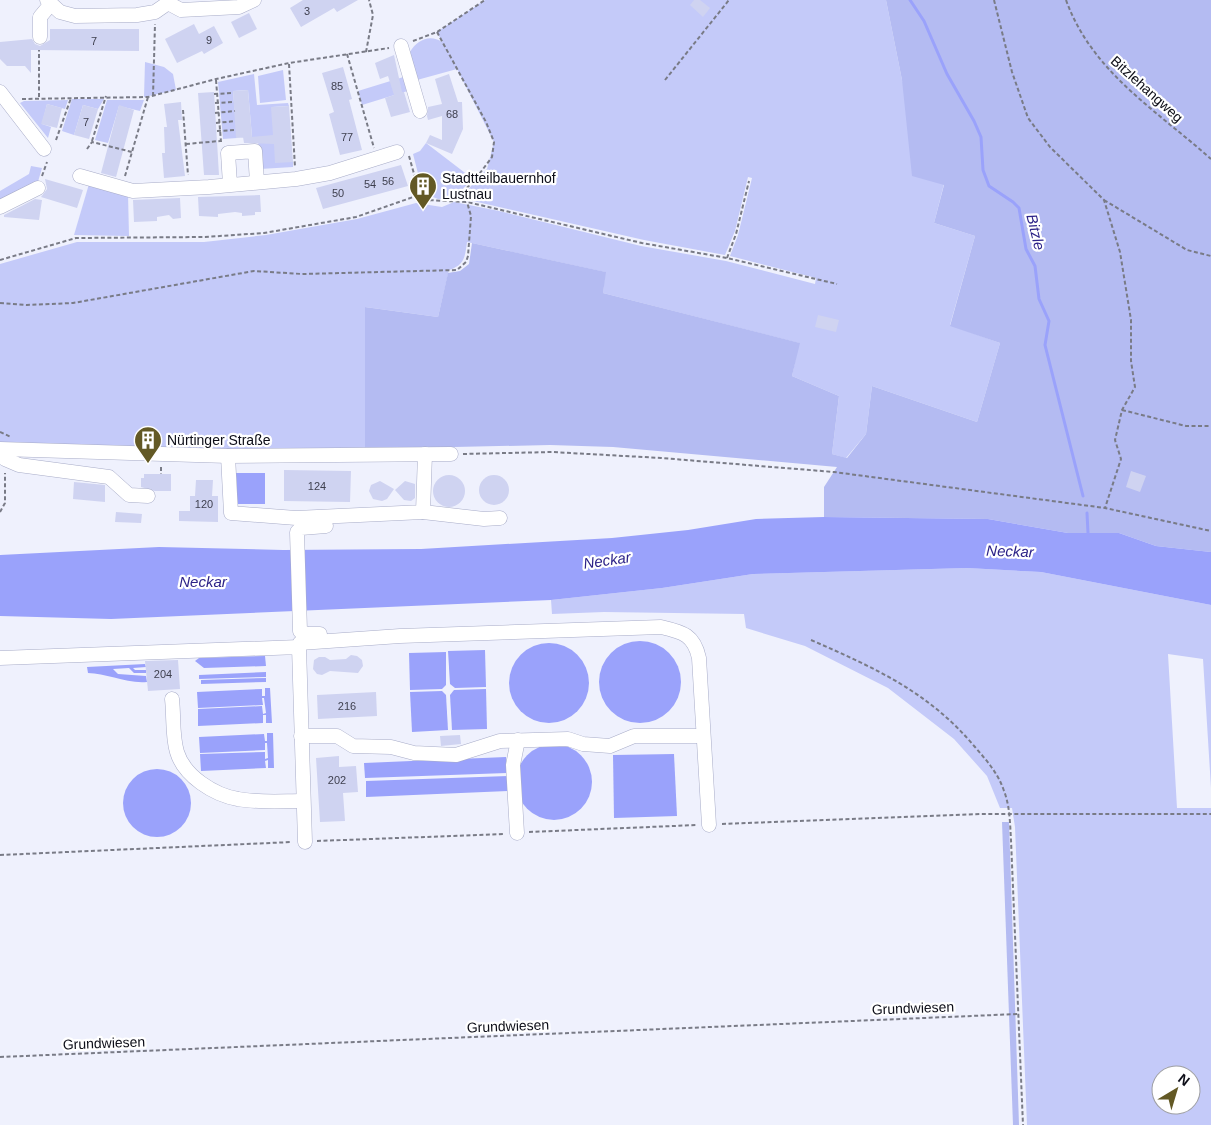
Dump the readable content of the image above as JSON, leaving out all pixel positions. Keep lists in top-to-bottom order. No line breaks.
{"streets":{"path":["Bitzlehangweg","Grundwiesen"]},"water":["Bitzle","Neckar"],"places":{"building":["Stadtteilbauernhof Lustnau","Nürtinger Straße"]},"house_numbers":["3","9","7","85","68","7","77","56","54","50","124","120","204","216","202"],"north":"top right"}
